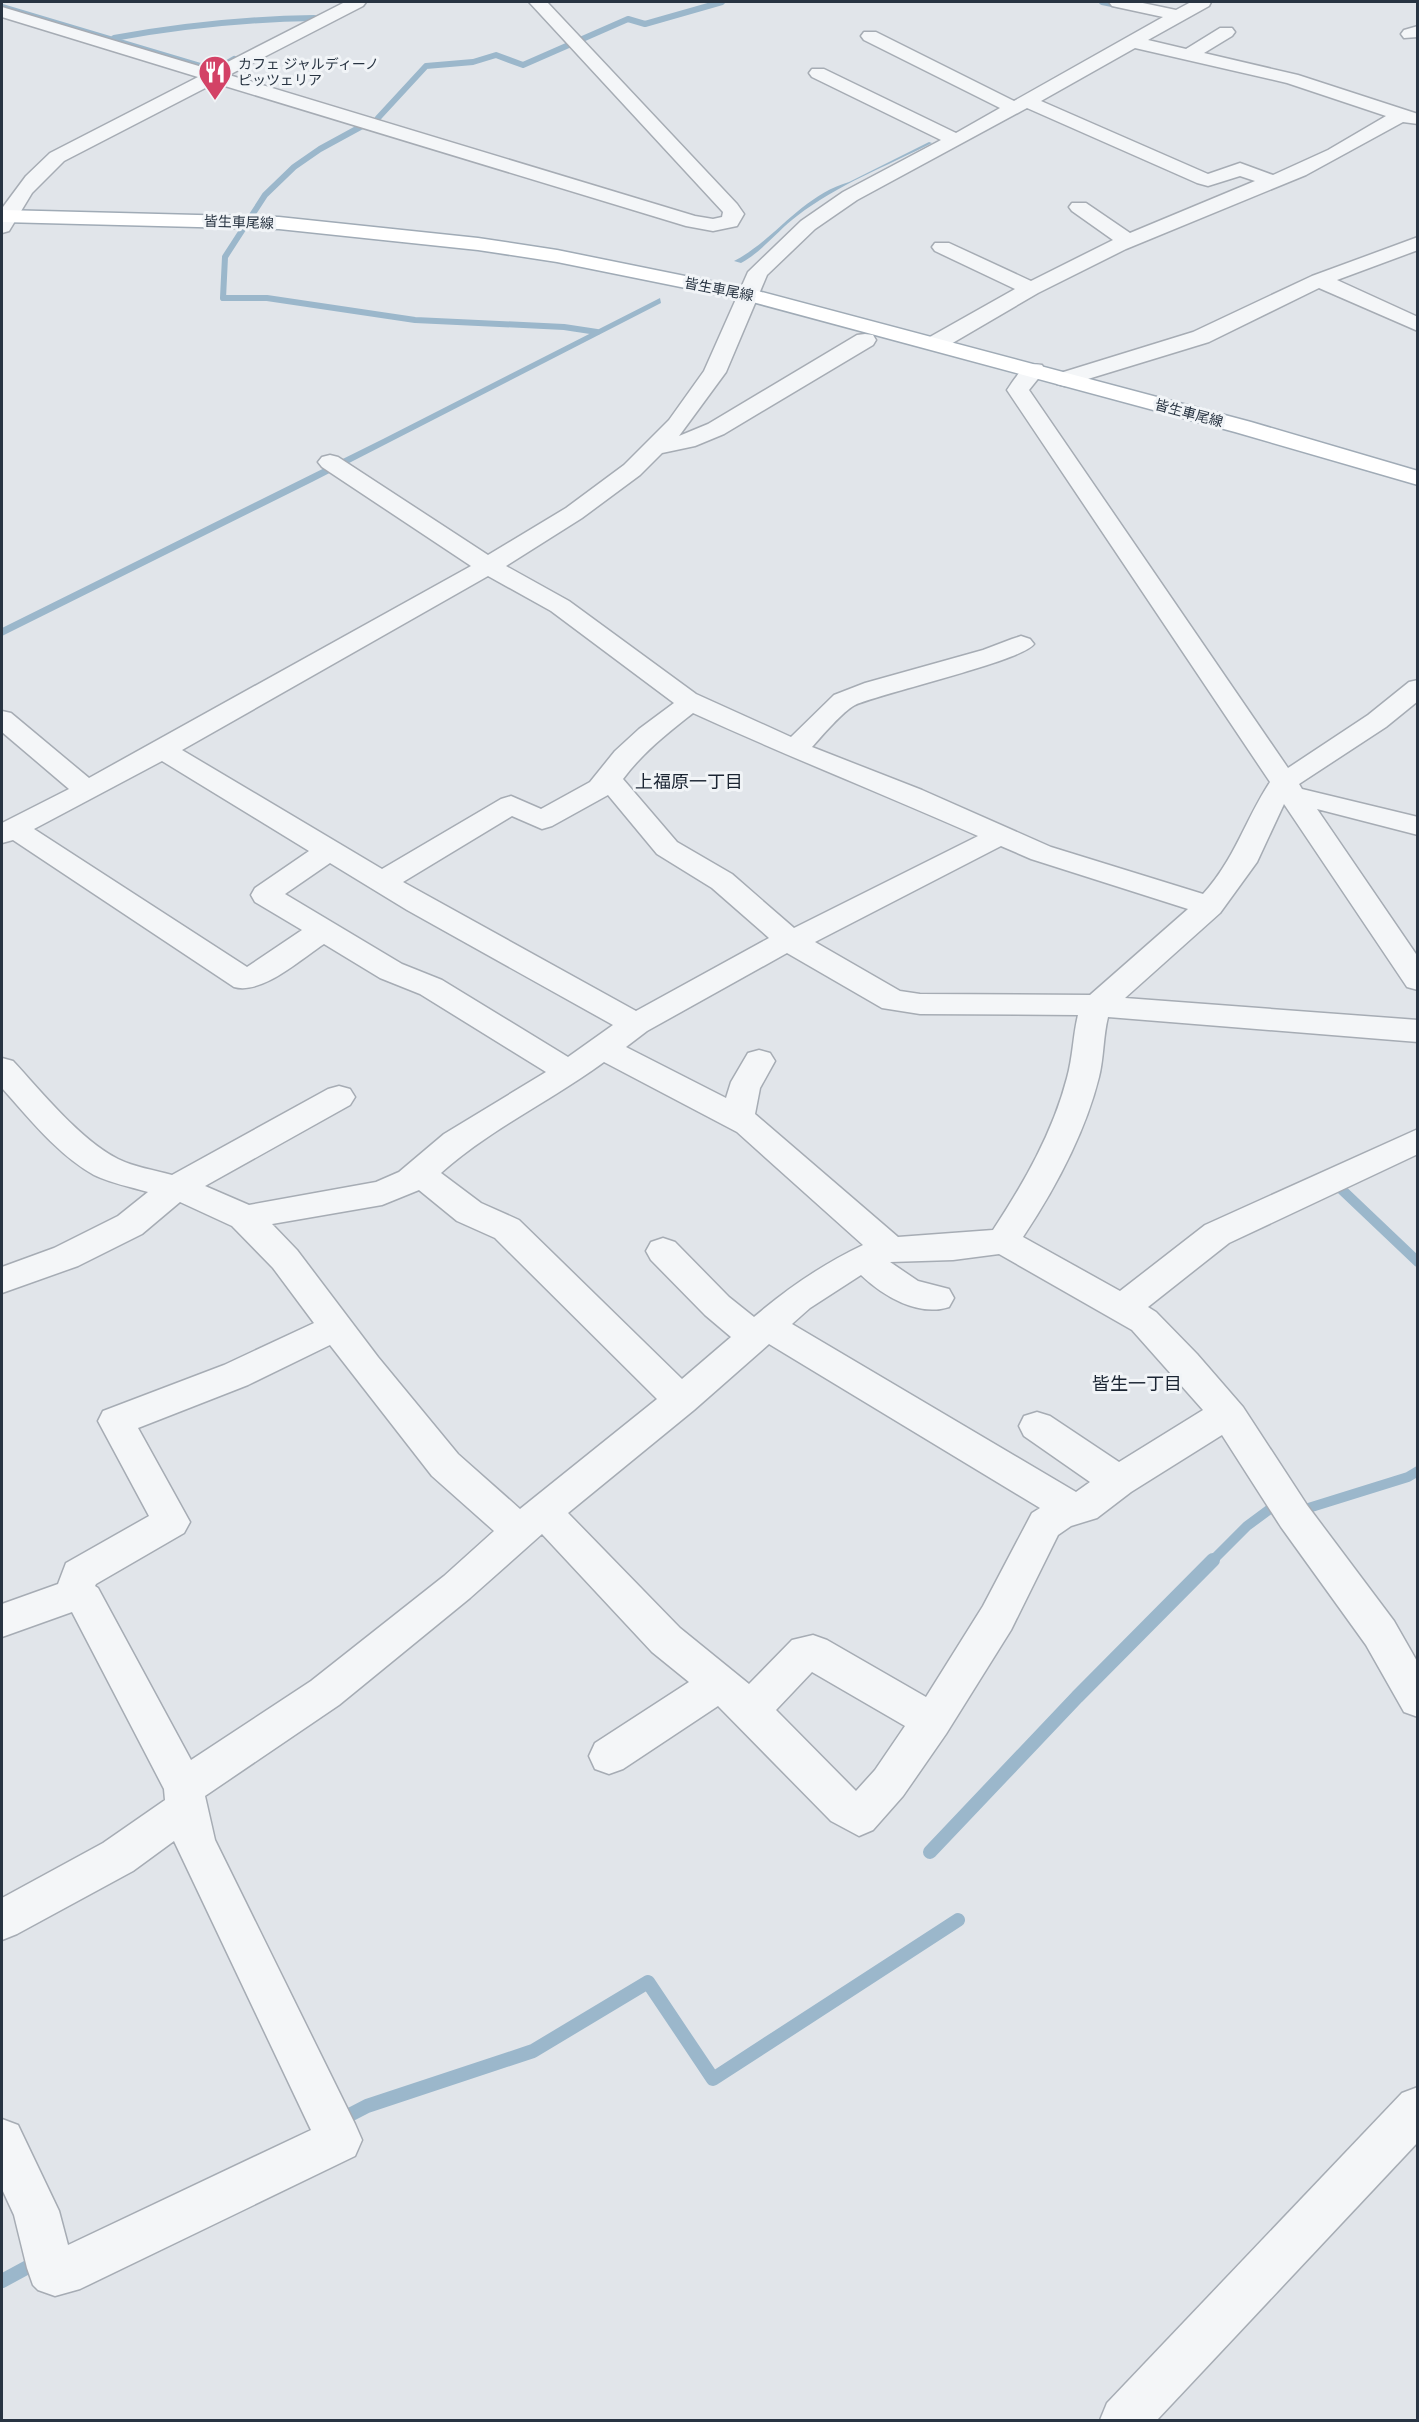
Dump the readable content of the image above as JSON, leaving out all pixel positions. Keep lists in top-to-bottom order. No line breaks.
{"streets":{"main road":["皆生車尾線"]},"districts":["上福原一丁目","皆生一丁目"],"places":{"restaurant":["カフェ ジャルディーノ ピッツェリア"]}}
